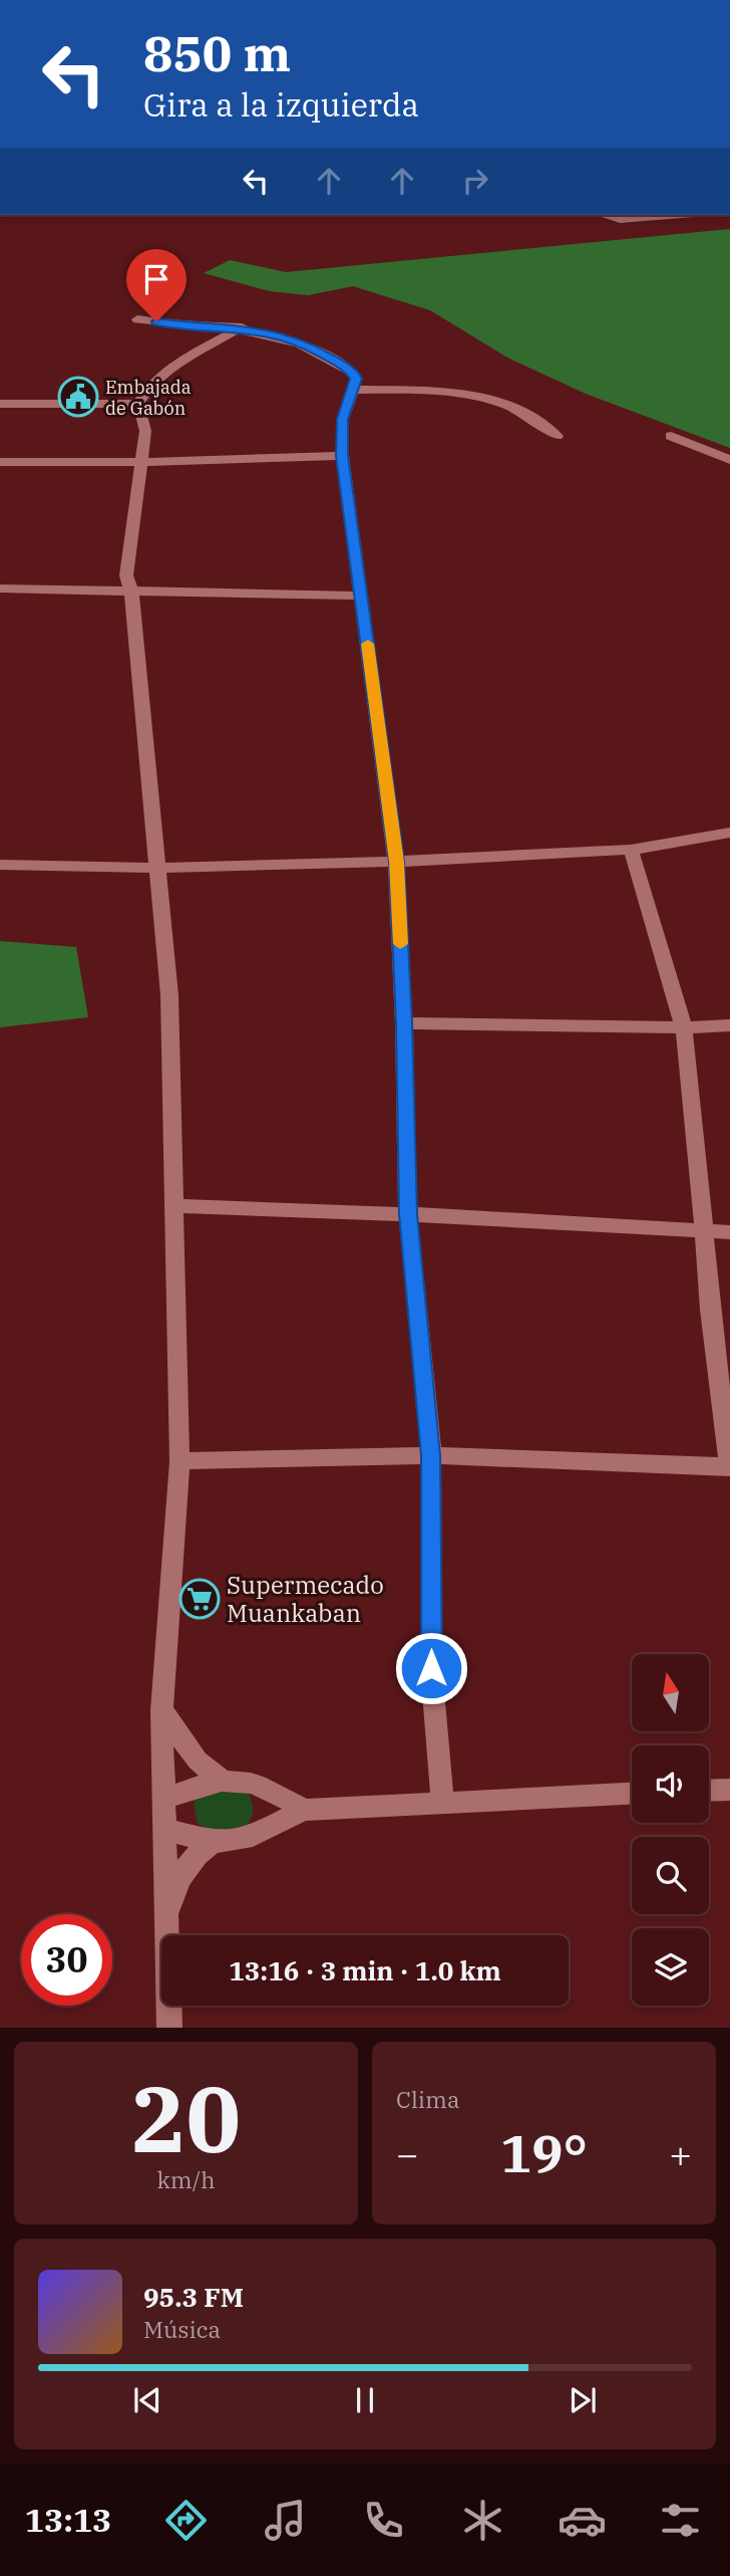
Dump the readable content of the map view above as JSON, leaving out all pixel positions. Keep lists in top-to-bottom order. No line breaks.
{"places":{"public building":["Embajada de Gabón"],"supermarket":["Supermecado Muankaban"]},"north":"top","page":{"turn":["850 m","Gira a la izquierda"],"limit":"30","trip":"13:16 · 3 min · 1.0 km","tile":[["20","km/h"],"Clima"],"heat":["−","19°","+"],"song":["95.3 FM","Música"],"tabs":"13:13"}}
